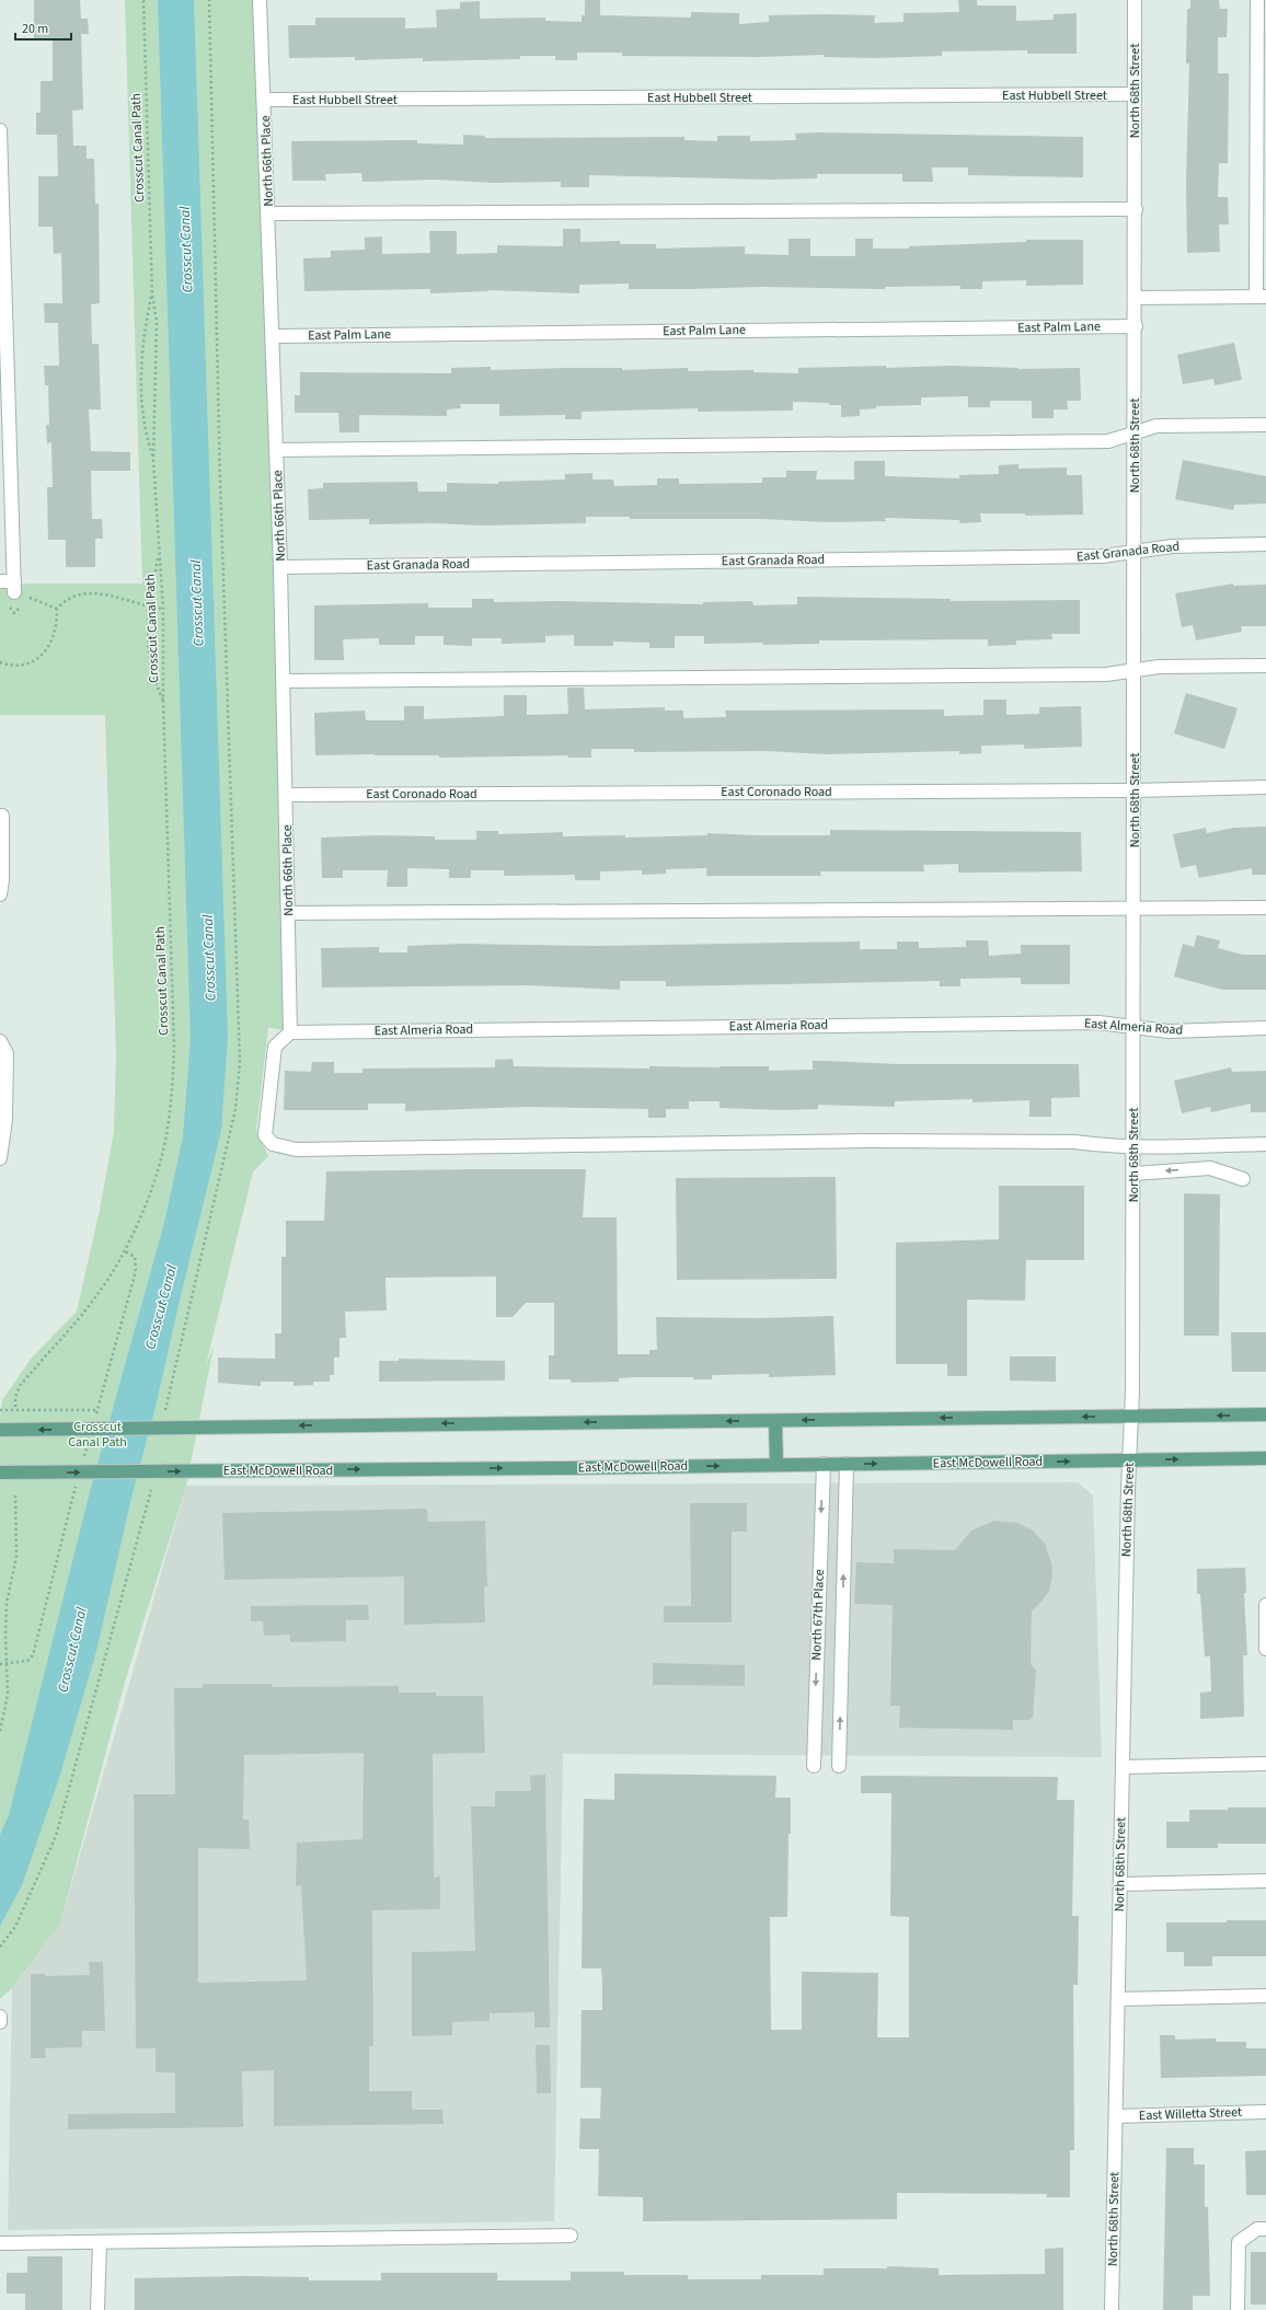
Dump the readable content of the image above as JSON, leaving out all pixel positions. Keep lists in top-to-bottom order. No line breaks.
{"streets":{"main road":["East McDowell Road"],"street":["North 68th Street","East Hubbell Street","North 66th Place","East Palm Lane","East Granada Road","East Coronado Road","East Almeria Road","North 67th Place","East Willetta Street"],"path":["Crosscut Canal Path"]},"crossings":[["North 68th Street","East Hubbell Street"],["North 68th Street","East Palm Lane"],["North 68th Street","East Granada Road"],["North 68th Street","East Coronado Road"],["North 68th Street","East Almeria Road"],["North 68th Street","East McDowell Road"],["North 68th Street","East Willetta Street"],["East Hubbell Street","North 66th Place"],["North 66th Place","East Palm Lane"],["North 66th Place","East Granada Road"],["North 66th Place","East Coronado Road"],["North 66th Place","East Almeria Road"],["East McDowell Road","North 67th Place"]],"water":["Crosscut Canal"],"parks":["Crosscut Canal Path"],"scale_bar":"20 m"}
